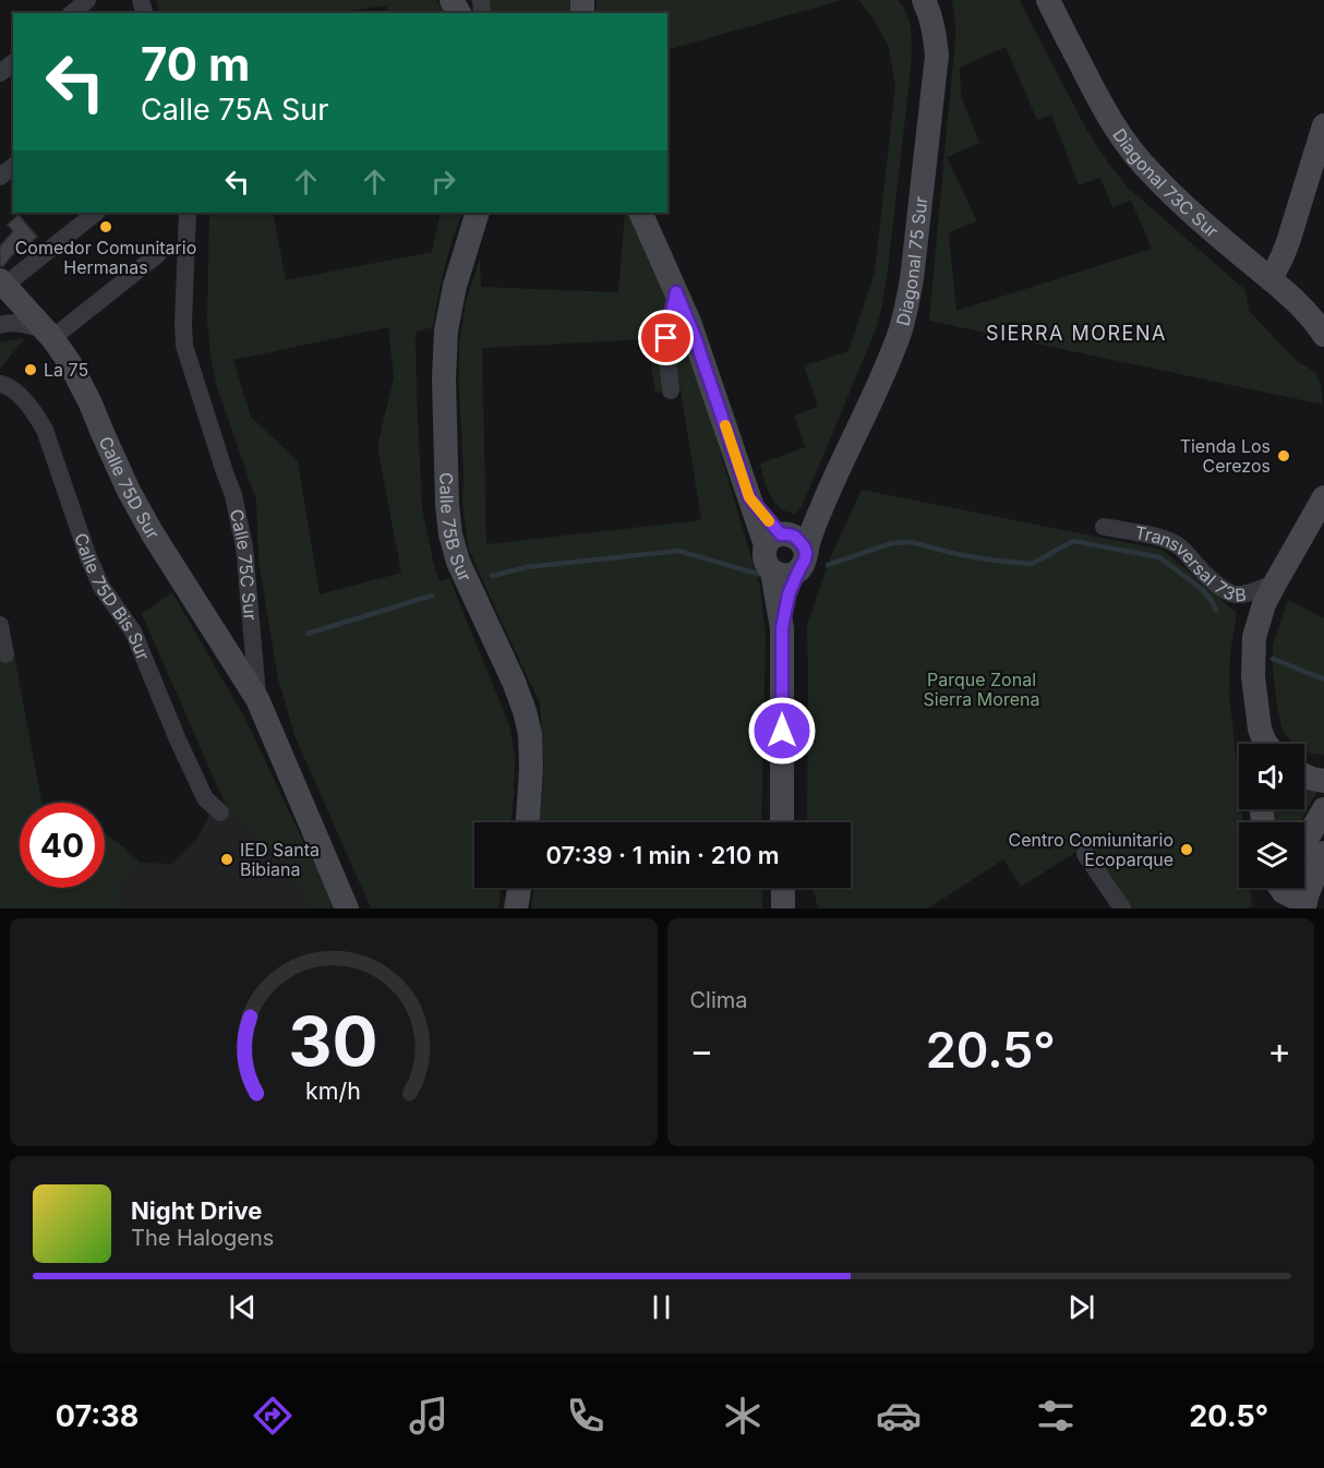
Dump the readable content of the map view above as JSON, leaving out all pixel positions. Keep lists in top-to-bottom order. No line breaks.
{"streets":{"street":["Diagonal 73C Sur","Diagonal 75 Sur","Calle 75D Sur","Calle 75B Sur","Transversal 73B","Calle 75C Sur","Calle 75D Bis Sur"]},"crossings":[["Calle 75D Sur","Calle 75C Sur"]],"districts":["SIERRA MORENA"],"parks":["Parque Zonal Sierra Morena"],"places":["Comedor Comunitario Hermanas","La 75","Tienda Los Cerezos","Centro Comiunitario Ecoparque","IED Santa Bibiana"],"page":{"turn":["70 m","Calle 75A Sur"],"limit":"40","trip":"07:39 · 1 min · 210 m","tile":"Clima","heat":["−","20.5°","+"],"song":["Night Drive","The Halogens"],"tabs":["07:38","20.5°"],"gauge":["30","km/h"]}}
